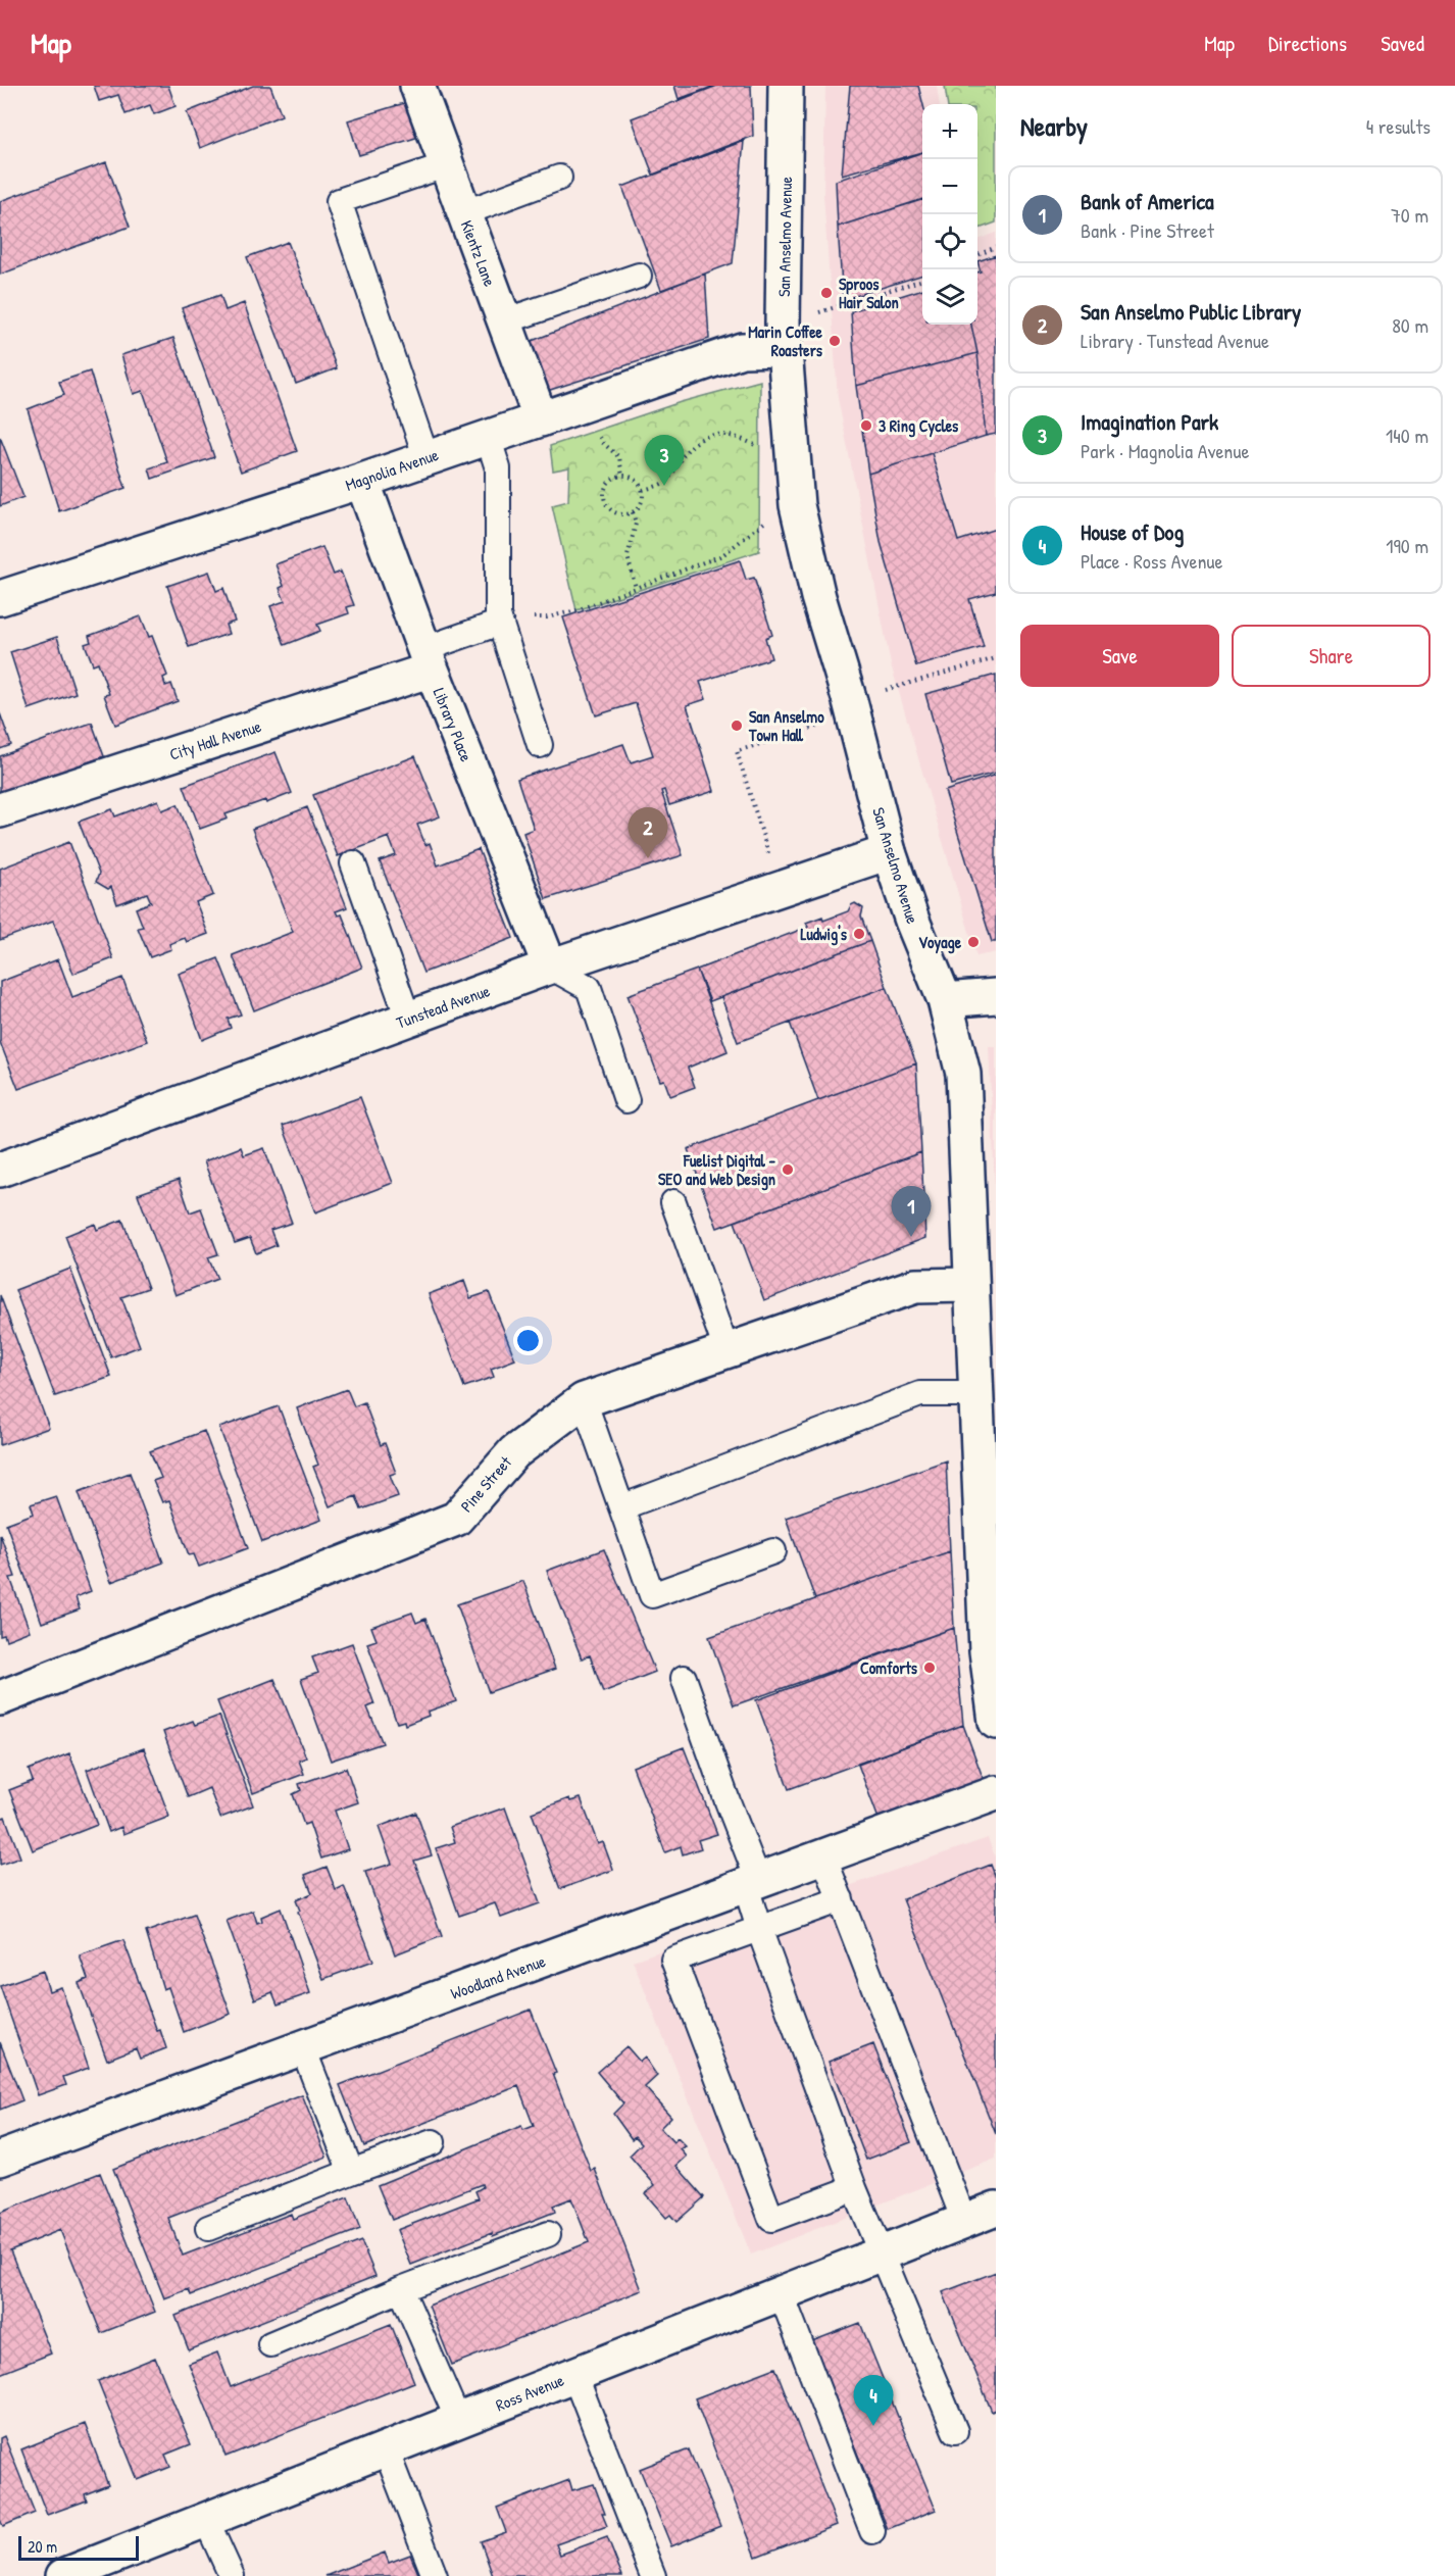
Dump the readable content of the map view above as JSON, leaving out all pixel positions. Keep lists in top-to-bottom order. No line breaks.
{"streets":{"street":["San Anselmo Avenue","Kientz Lane","Magnolia Avenue","Library Place","City Hall Avenue","Tunstead Avenue","Pine Street","Woodland Avenue","Ross Avenue"]},"crossings":[["San Anselmo Avenue","Magnolia Avenue"],["San Anselmo Avenue","Tunstead Avenue"],["San Anselmo Avenue","Pine Street"],["Kientz Lane","Magnolia Avenue"],["Magnolia Avenue","Library Place"],["Library Place","City Hall Avenue"],["Library Place","Tunstead Avenue"]],"places":["Sproos Hair Salon","Marin Coffee Roasters","3 Ring Cycles","San Anselmo Town Hall","Ludwig's","Voyage","Fuelist Digital - SEO and Web Design","Comforts"],"scale_bar":"20 m","page":{"header":"Map","nav":["Map","Directions","Saved"],"heading":["Nearby","4 results"],"map_buttons":["+","−"],"list":[{"mark":"1","name":"Bank of America","note":"Bank · Pine Street","value":"70 m"},{"mark":"2","name":"San Anselmo Public Library","note":"Library · Tunstead Avenue","value":"80 m"},{"mark":"3","name":"Imagination Park","note":"Park · Magnolia Avenue","value":"140 m"},{"mark":"4","name":"House of Dog","note":"Place · Ross Avenue","value":"190 m"}],"pins":["3","2","1","4"],"buttons":["Save","Share"],"scale":"20 m"}}
